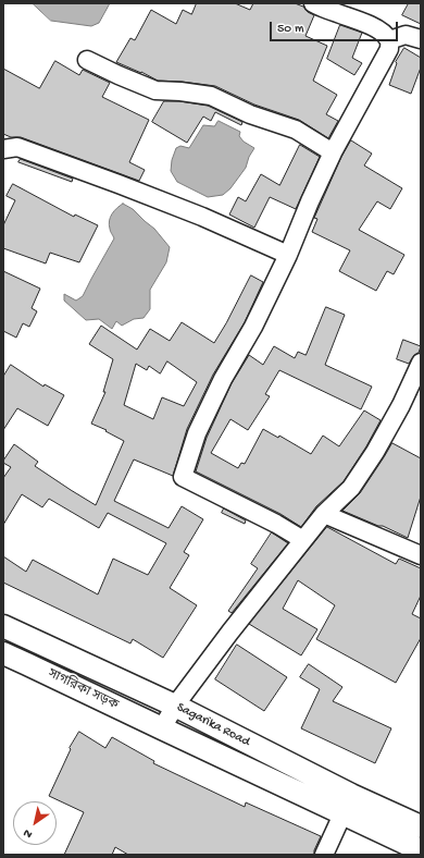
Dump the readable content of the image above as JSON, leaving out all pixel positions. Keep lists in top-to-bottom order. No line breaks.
{"streets":{"main road":["সাগরিকা সড়ক","Sagarika Road"]},"crossings":[["সাগরিকা সড়ক","Sagarika Road"]],"scale_bar":"50 m","north":"bottom left"}
